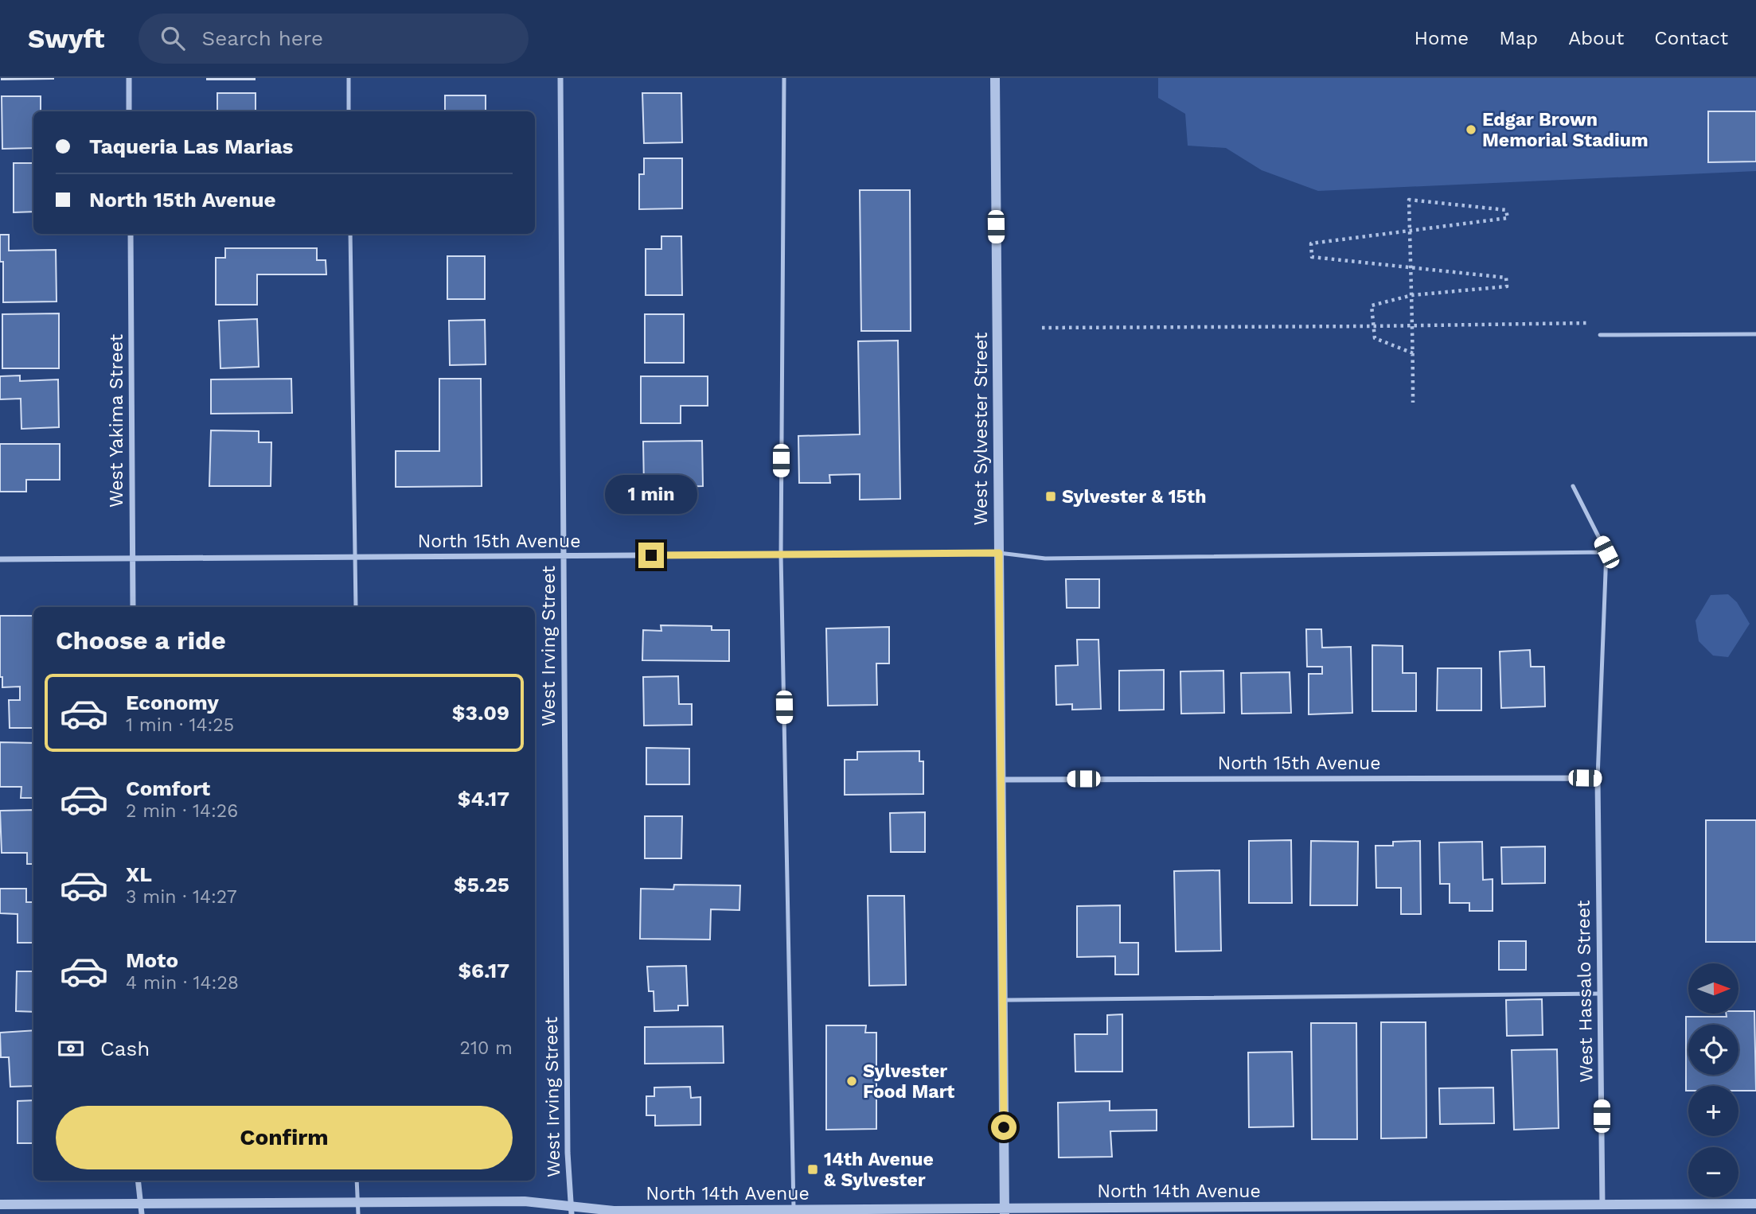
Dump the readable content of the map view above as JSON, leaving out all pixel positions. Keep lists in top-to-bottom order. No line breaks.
{"streets":{"street":["West Yakima Street","West Sylvester Street","North 15th Avenue","West Irving Street","West Hassalo Street","North 14th Avenue"]},"crossings":[["West Yakima Street","North 15th Avenue"],["West Sylvester Street","North 15th Avenue"],["West Sylvester Street","North 14th Avenue"],["North 15th Avenue","West Irving Street"],["North 15th Avenue","West Hassalo Street"],["West Irving Street","North 14th Avenue"],["West Hassalo Street","North 14th Avenue"]],"places":{"other":["Edgar Brown Memorial Stadium","Sylvester Food Mart"],"transit":["Sylvester & 15th","14th Avenue & Sylvester"]},"north":"right","page":{"header":"Swyft","search":"Search here","nav":["Home","Map","About","Contact"],"banner":["Taqueria Las Marias","North 15th Avenue"],"bubble":"1 min","heading":"Choose a ride","list":[{"name":"Economy","note":"1 min · 14:25","value":"$3.09"},{"name":"Comfort","note":"2 min · 14:26","value":"$4.17"},{"name":"XL","note":"3 min · 14:27","value":"$5.25"},{"name":"Moto","note":"4 min · 14:28","value":"$6.17"}],"map_buttons":["+","−"],"pay":["Cash","210 m"],"buttons":"Confirm"}}
